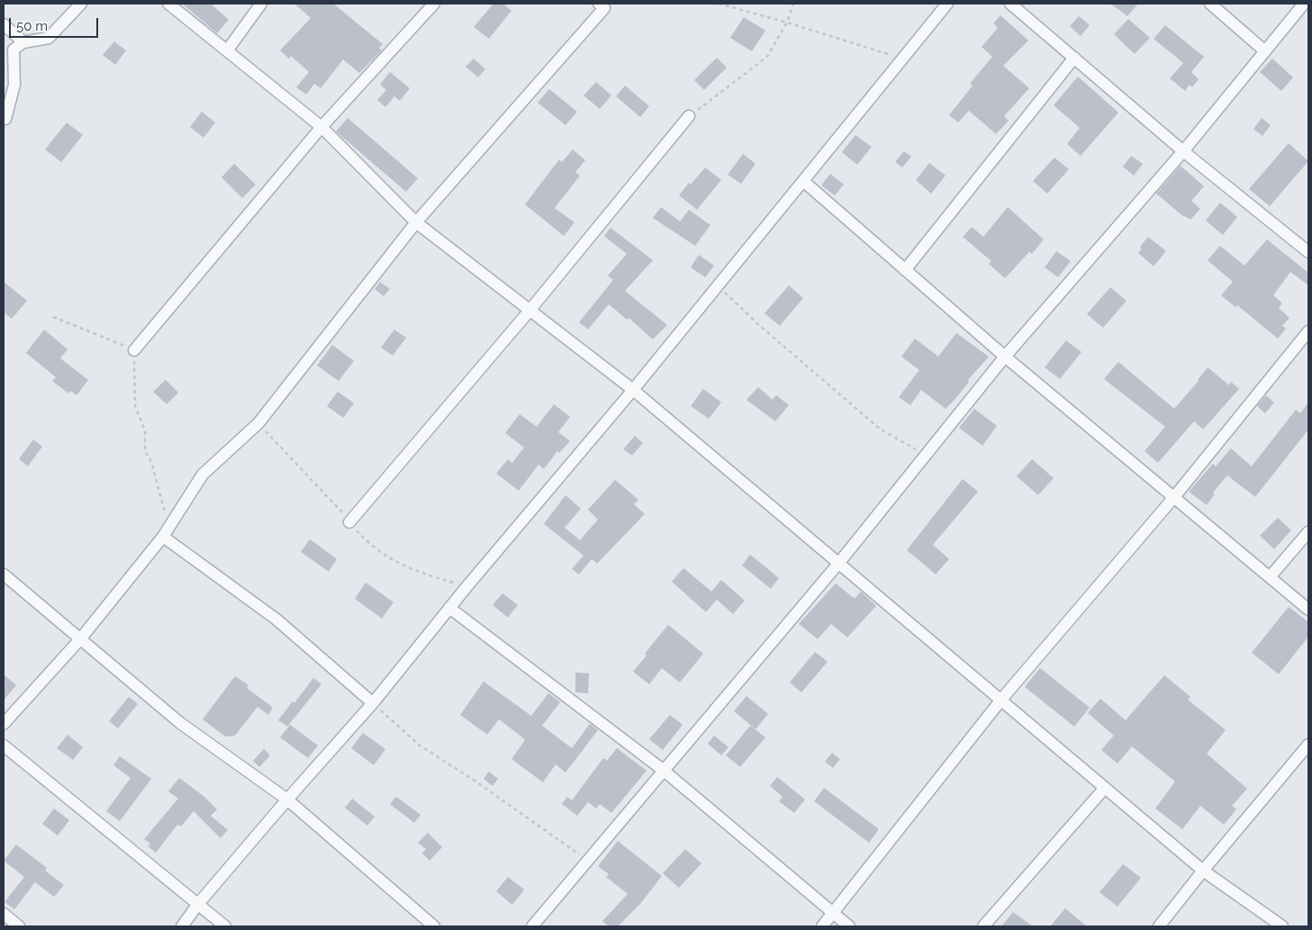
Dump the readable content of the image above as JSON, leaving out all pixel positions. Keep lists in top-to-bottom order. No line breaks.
{"scale_bar":"50 m"}
